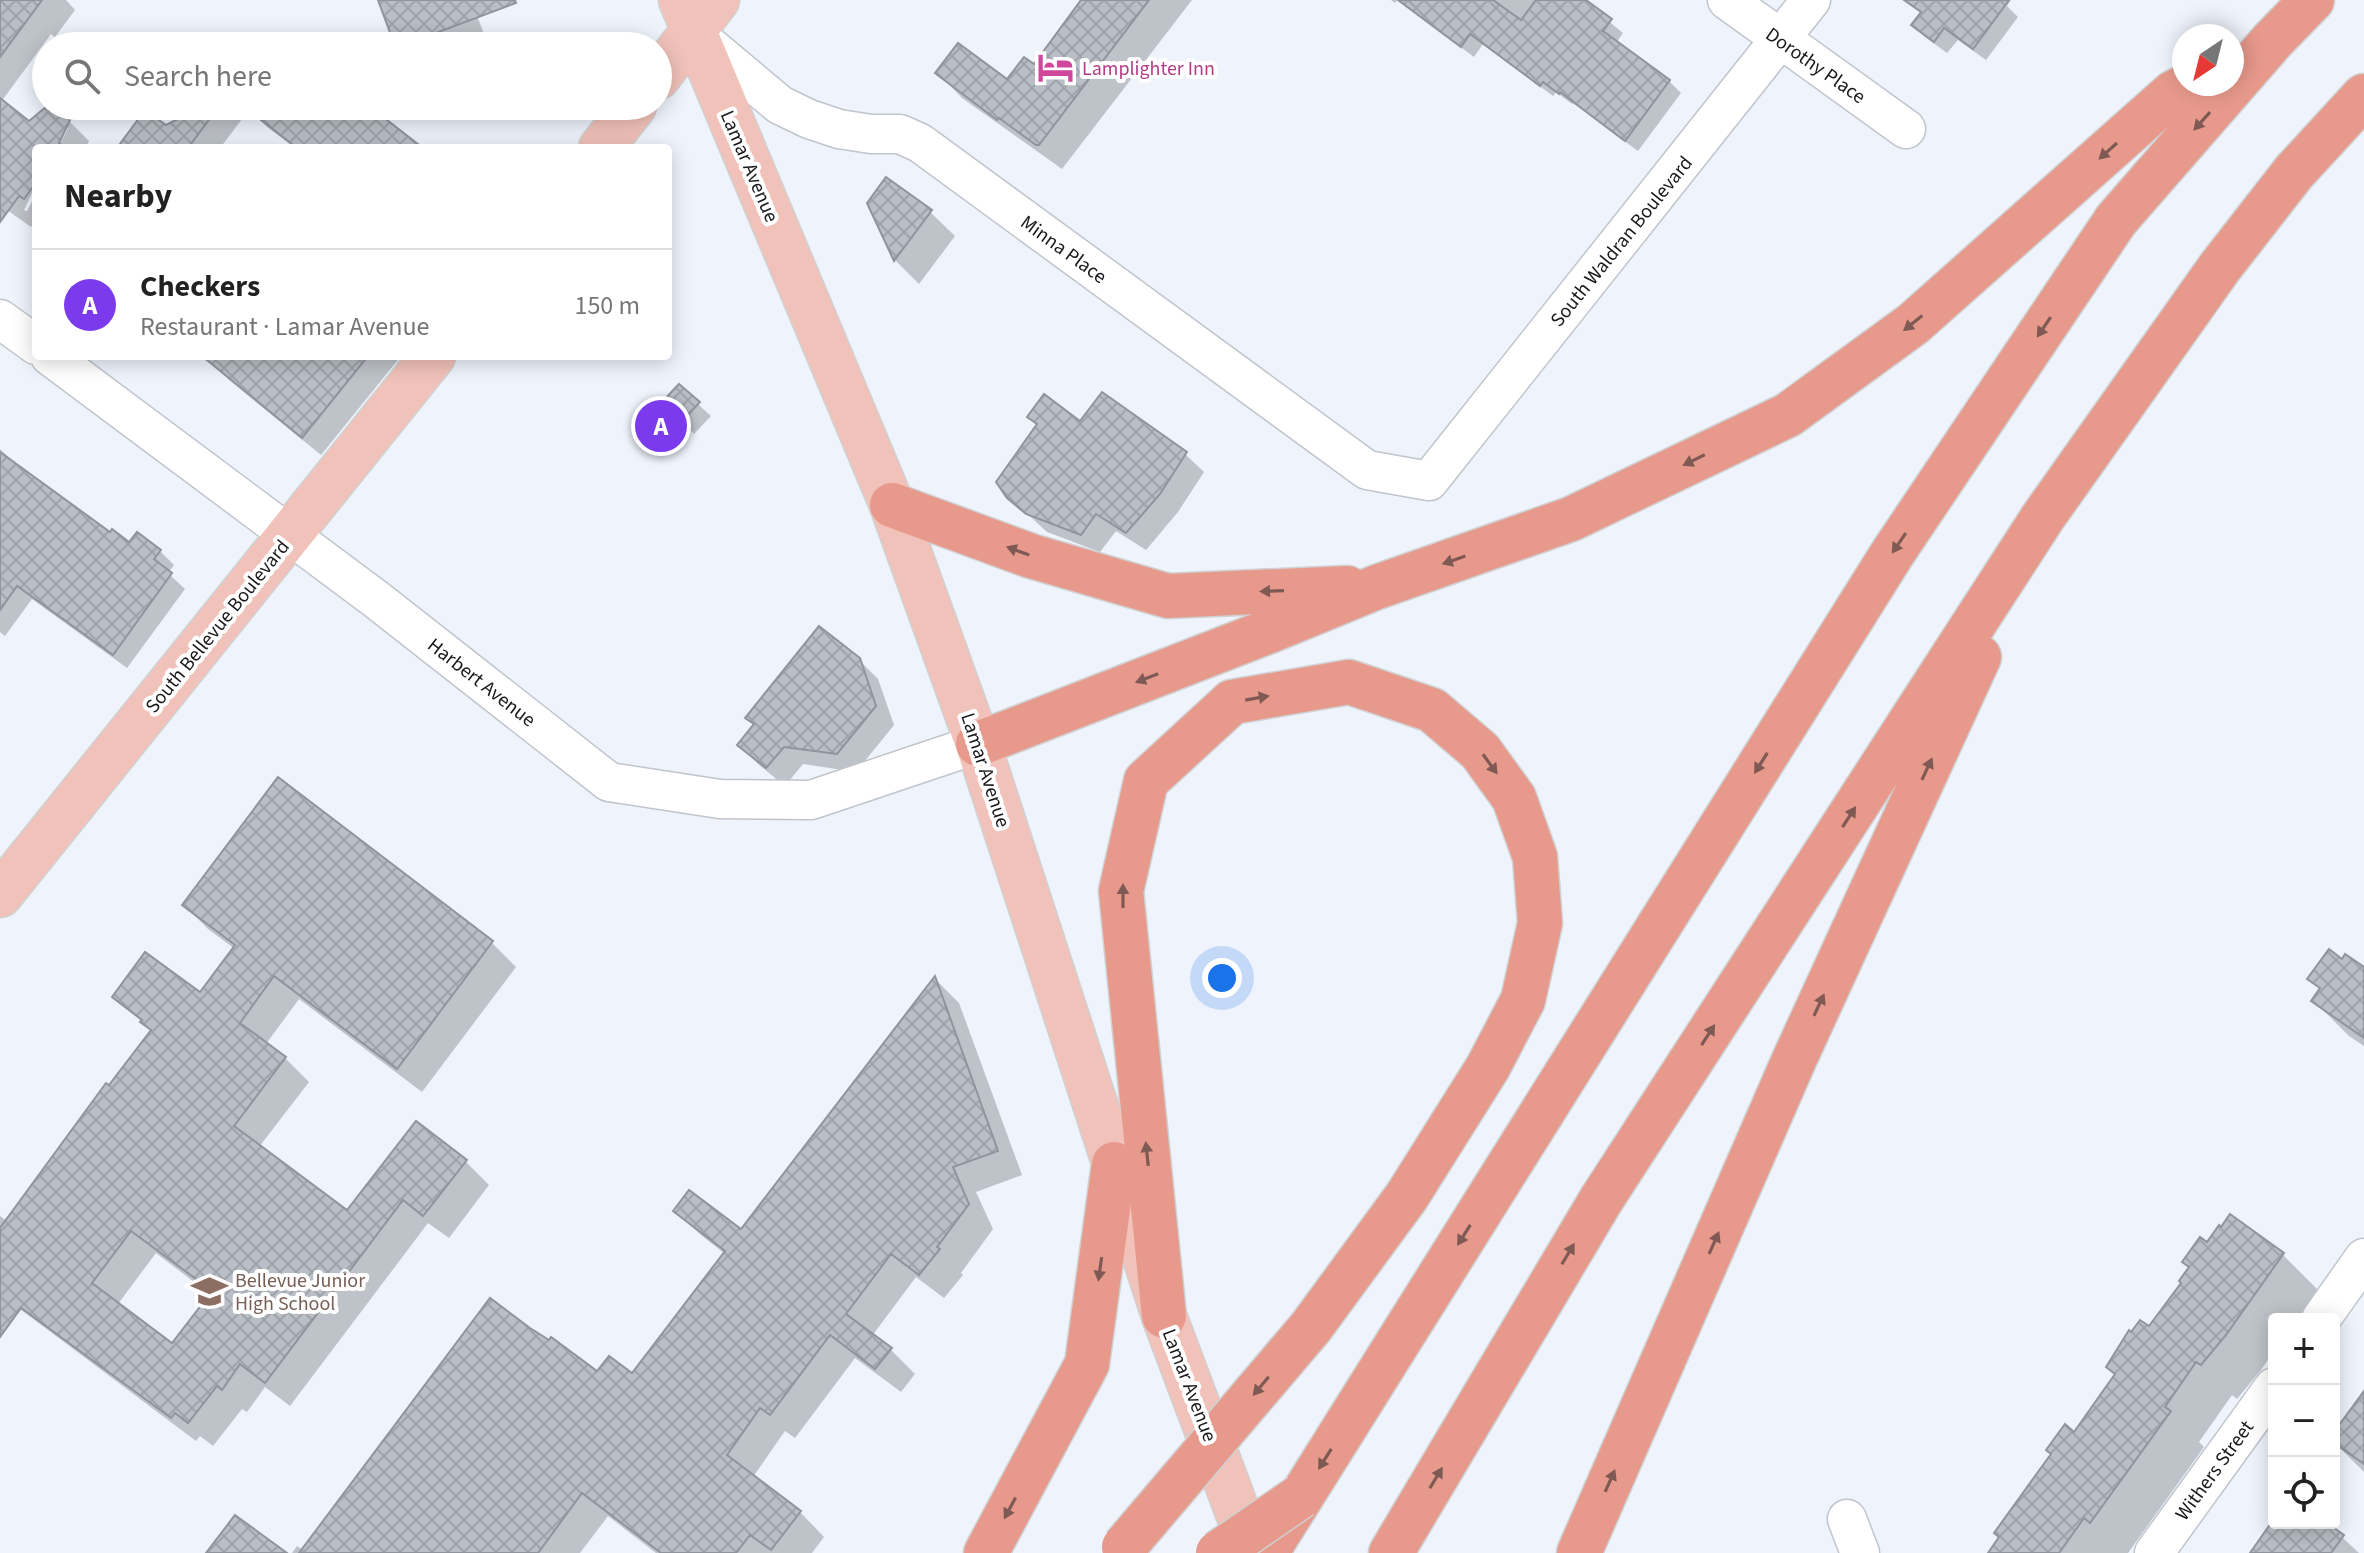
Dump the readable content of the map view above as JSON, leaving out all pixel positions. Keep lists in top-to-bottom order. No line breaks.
{"streets":{"main road":["Lamar Avenue","South Bellevue Boulevard"],"street":["Dorothy Place","South Waldran Boulevard","Minna Place","Harbert Avenue","Withers Street"]},"crossings":[["Dorothy Place","South Waldran Boulevard"],["Lamar Avenue","Minna Place"],["Lamar Avenue","Harbert Avenue"],["South Waldran Boulevard","Minna Place"],["South Bellevue Boulevard","Harbert Avenue"]],"places":{"hotel":["Lamplighter Inn"],"school or university":["Bellevue Junior High School"]},"north":"bottom left","page":{"search":"Search here","heading":"Nearby","list":[{"mark":"A","name":"Checkers","note":"Restaurant · Lamar Avenue","value":"150 m"}],"pins":"A","map_buttons":["+","−"]}}
